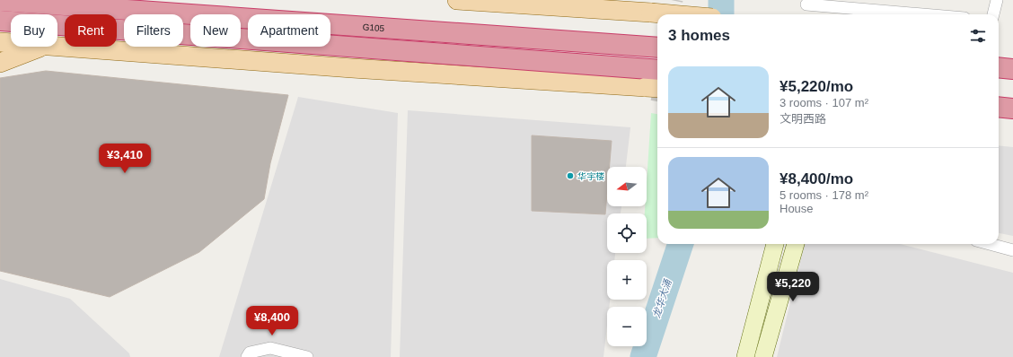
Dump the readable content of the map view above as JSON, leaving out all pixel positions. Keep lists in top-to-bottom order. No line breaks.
{"streets":{"highway":["G105"]},"water":["龙华大涌"],"places":["华宇楼"],"north":"left","page":{"chip":["Buy","Rent","Filters","New","Apartment"],"heading":"3 homes","list":[{"name":"¥5,220/mo","note":"3 rooms · 107 m² · 文明西路"},{"name":"¥8,400/mo","note":"5 rooms · 178 m² · House"}],"price":["¥3,410","¥5,220","¥8,400"],"map_buttons":["+","−"]}}
